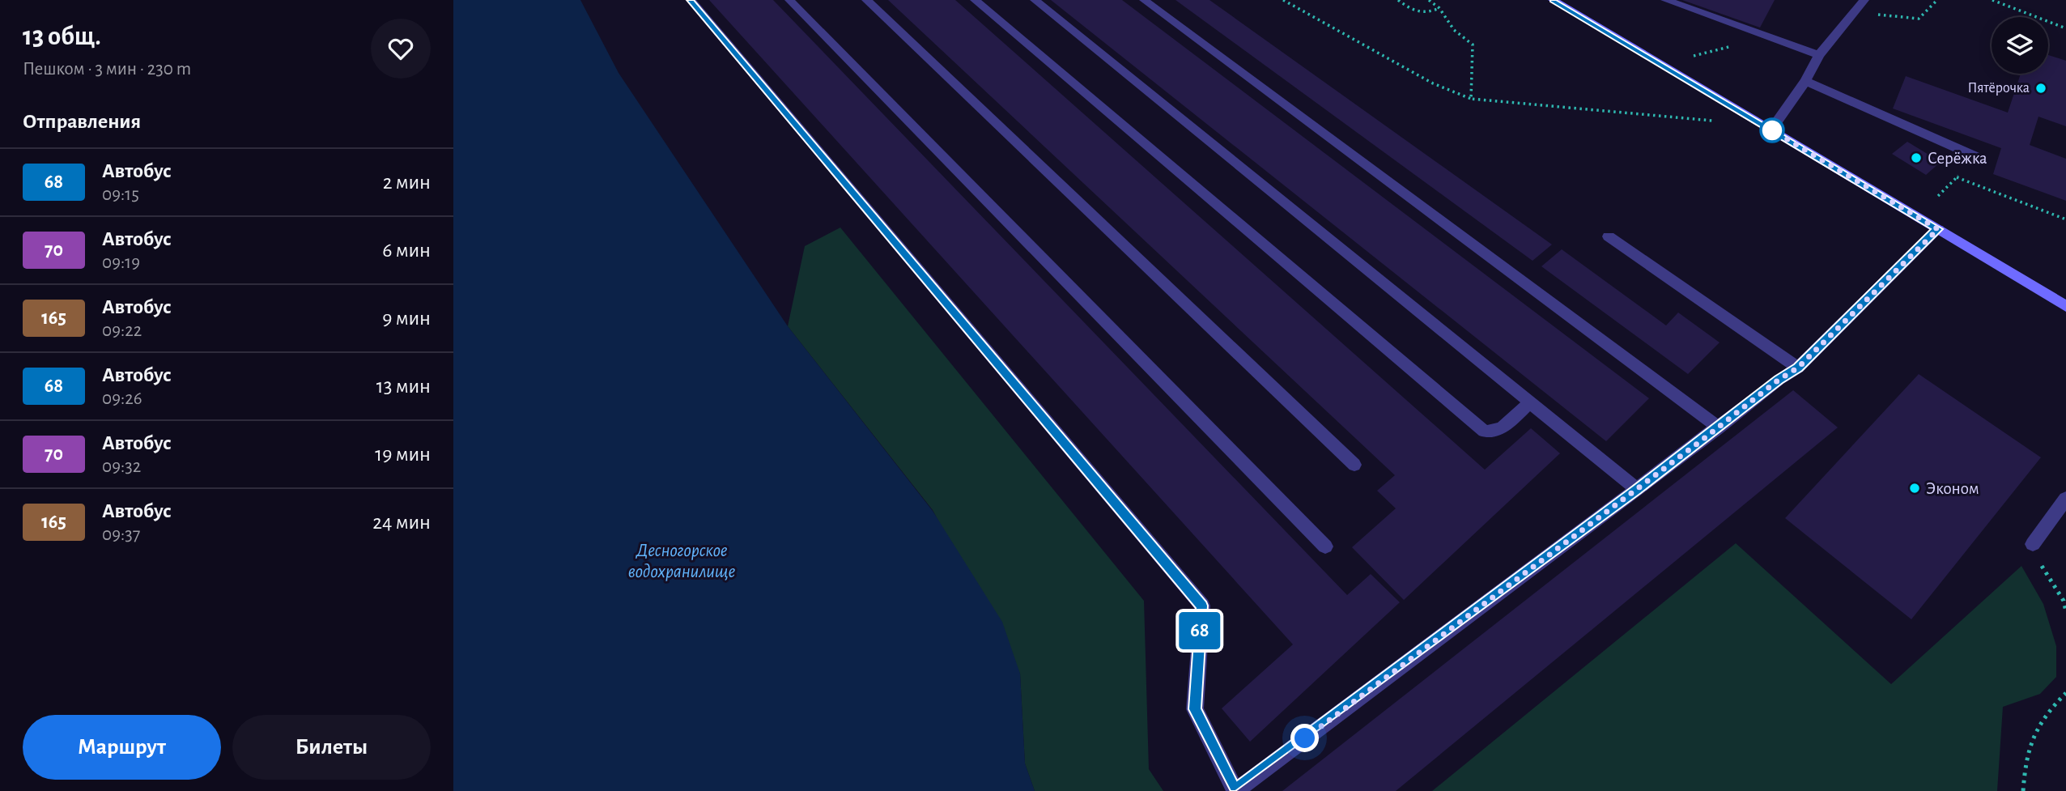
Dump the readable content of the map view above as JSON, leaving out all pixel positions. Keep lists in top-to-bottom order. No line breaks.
{"water":["Десногорское водохранилище"],"places":["Пятёрочка","Серёжка","Эконом"],"lines":["bus line 68"],"page":{"heading":[["13 общ.","Пешком · 3 мин · 230 m"],"Отправления"],"on_map":"68","list":[{"mark":"68","name":"Автобус","note":"09:15","value":"2 мин"},{"mark":"70","name":"Автобус","note":"09:19","value":"6 мин"},{"mark":"165","name":"Автобус","note":"09:22","value":"9 мин"},{"mark":"68","name":"Автобус","note":"09:26","value":"13 мин"},{"mark":"70","name":"Автобус","note":"09:32","value":"19 мин"},{"mark":"165","name":"Автобус","note":"09:37","value":"24 мин"}],"buttons":["Маршрут","Билеты"]}}
